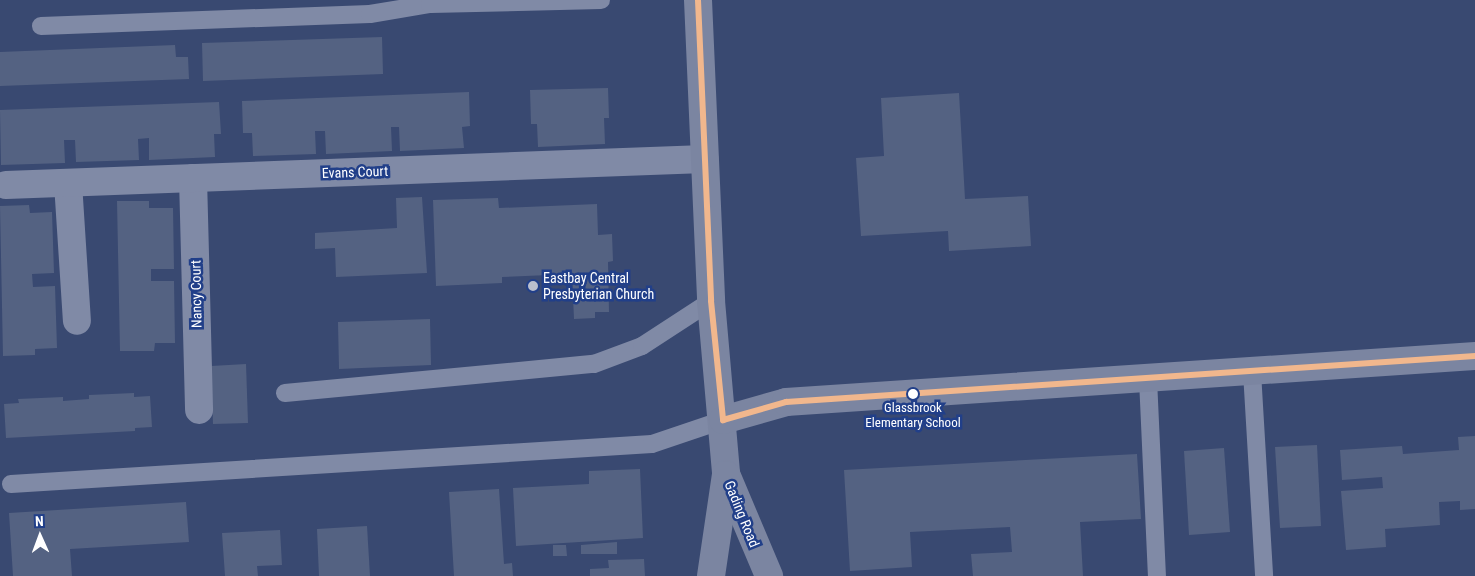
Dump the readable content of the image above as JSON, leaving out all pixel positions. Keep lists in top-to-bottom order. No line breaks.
{"streets":{"street":["Evans Court","Nancy Court","Gading Road"]},"crossings":[["Evans Court","Nancy Court"],["Evans Court","Gading Road"]],"places":["Eastbay Central Presbyterian Church","Glassbrook Elementary School"],"north":"top"}
